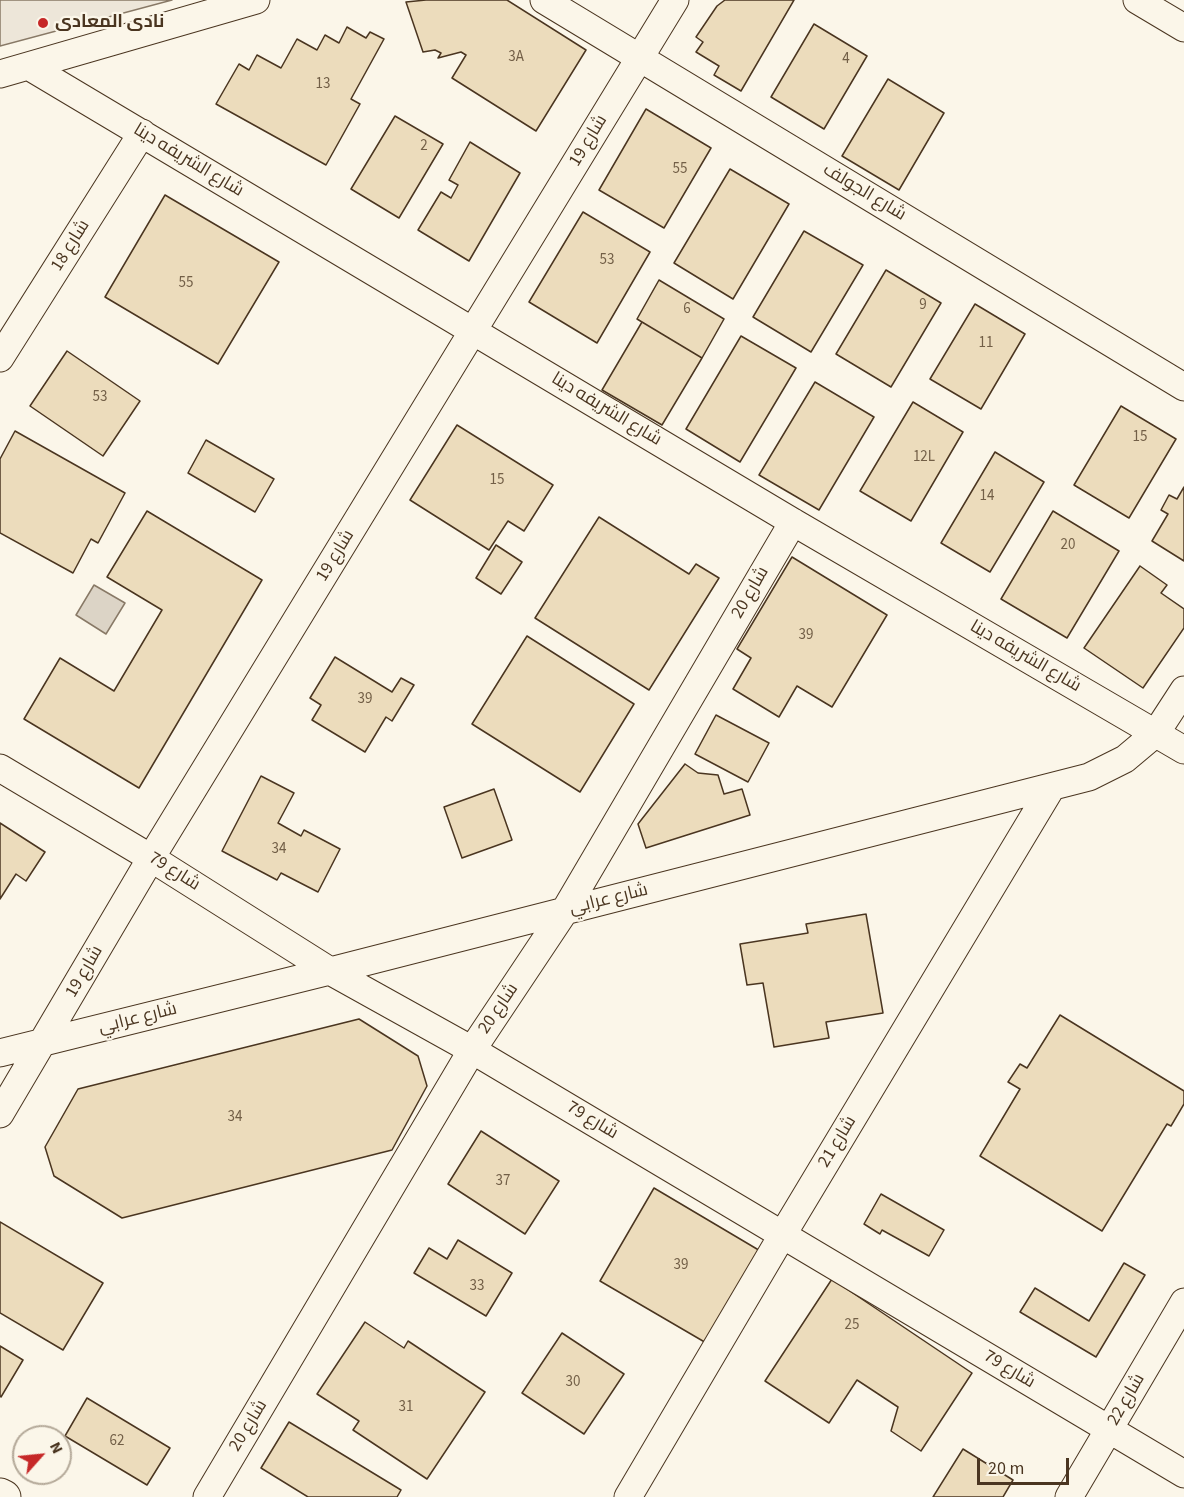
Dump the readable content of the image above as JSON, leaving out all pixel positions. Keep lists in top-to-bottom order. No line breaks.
{"streets":{"street":["شارع 19","شارع الشريفه دينا","شارع الجولف","شارع 18","شارع 20","شارع 79","شارع عرابي","شارع 21","شارع 22"]},"crossings":[["شارع 19","شارع الشريفه دينا"],["شارع 19","شارع الجولف"],["شارع 19","شارع 79"],["شارع 19","شارع عرابي"],["شارع الشريفه دينا","شارع 18"],["شارع الشريفه دينا","شارع 20"],["شارع الشريفه دينا","شارع عرابي"],["شارع 20","شارع 79"],["شارع 20","شارع عرابي"],["شارع 79","شارع عرابي"],["شارع 79","شارع 21"],["شارع 79","شارع 22"],["شارع عرابي","شارع 21"]],"places":["نادى المعادى"],"house_numbers":["3A","4","13","2","55","53","55","9","6","11","53","15","12L","15","14","20","39","39","34","34","37","39","33","25","30","31","62"],"scale_bar":"20 m","north":"top right"}
